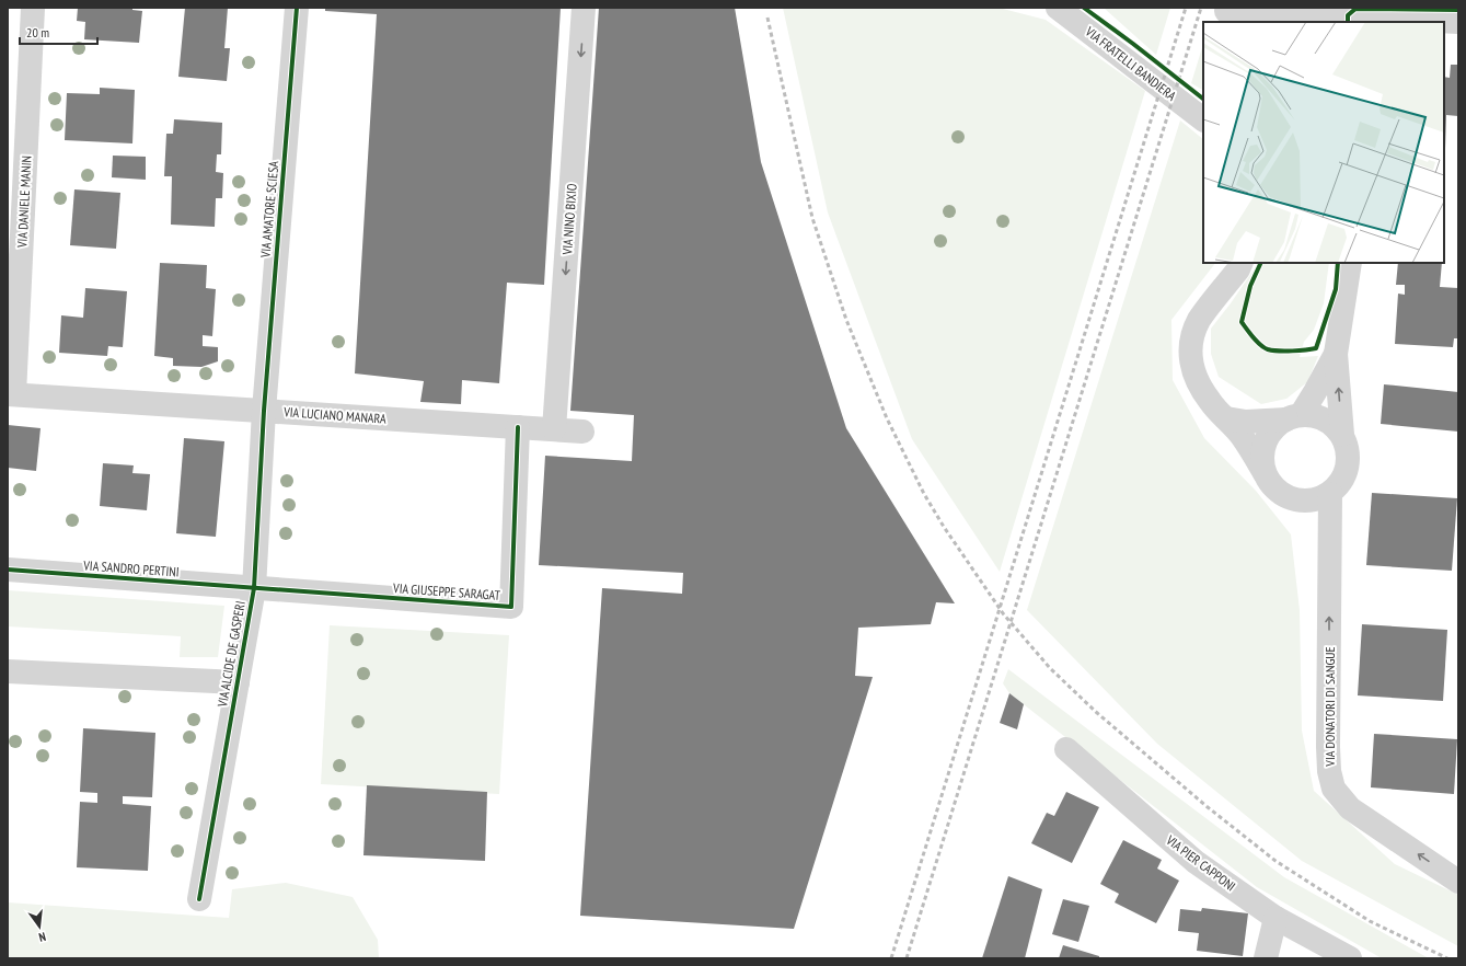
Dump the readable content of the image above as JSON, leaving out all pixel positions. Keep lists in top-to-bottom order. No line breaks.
{"streets":{"street":["VIA FRATELLI BANDIERA","VIA DANIELE MANIN","VIA AMATORE SCIESA","VIA NINO BIXIO","VIA LUCIANO MANARA","VIA SANDRO PERTINI","VIA GIUSEPPE SARAGAT","VIA ALCIDE DE GASPERI","VIA DONATORI DI SANGUE","VIA PIER CAPPONI"]},"crossings":[["VIA DANIELE MANIN","VIA LUCIANO MANARA"],["VIA AMATORE SCIESA","VIA LUCIANO MANARA"],["VIA AMATORE SCIESA","VIA ALCIDE DE GASPERI"],["VIA NINO BIXIO","VIA LUCIANO MANARA"],["VIA LUCIANO MANARA","VIA GIUSEPPE SARAGAT"],["VIA LUCIANO MANARA","VIA ALCIDE DE GASPERI"],["VIA SANDRO PERTINI","VIA GIUSEPPE SARAGAT"],["VIA SANDRO PERTINI","VIA ALCIDE DE GASPERI"],["VIA GIUSEPPE SARAGAT","VIA ALCIDE DE GASPERI"]],"one_way":["VIA NINO BIXIO","VIA DONATORI DI SANGUE"],"scale_bar":"20 m","north":"bottom"}
